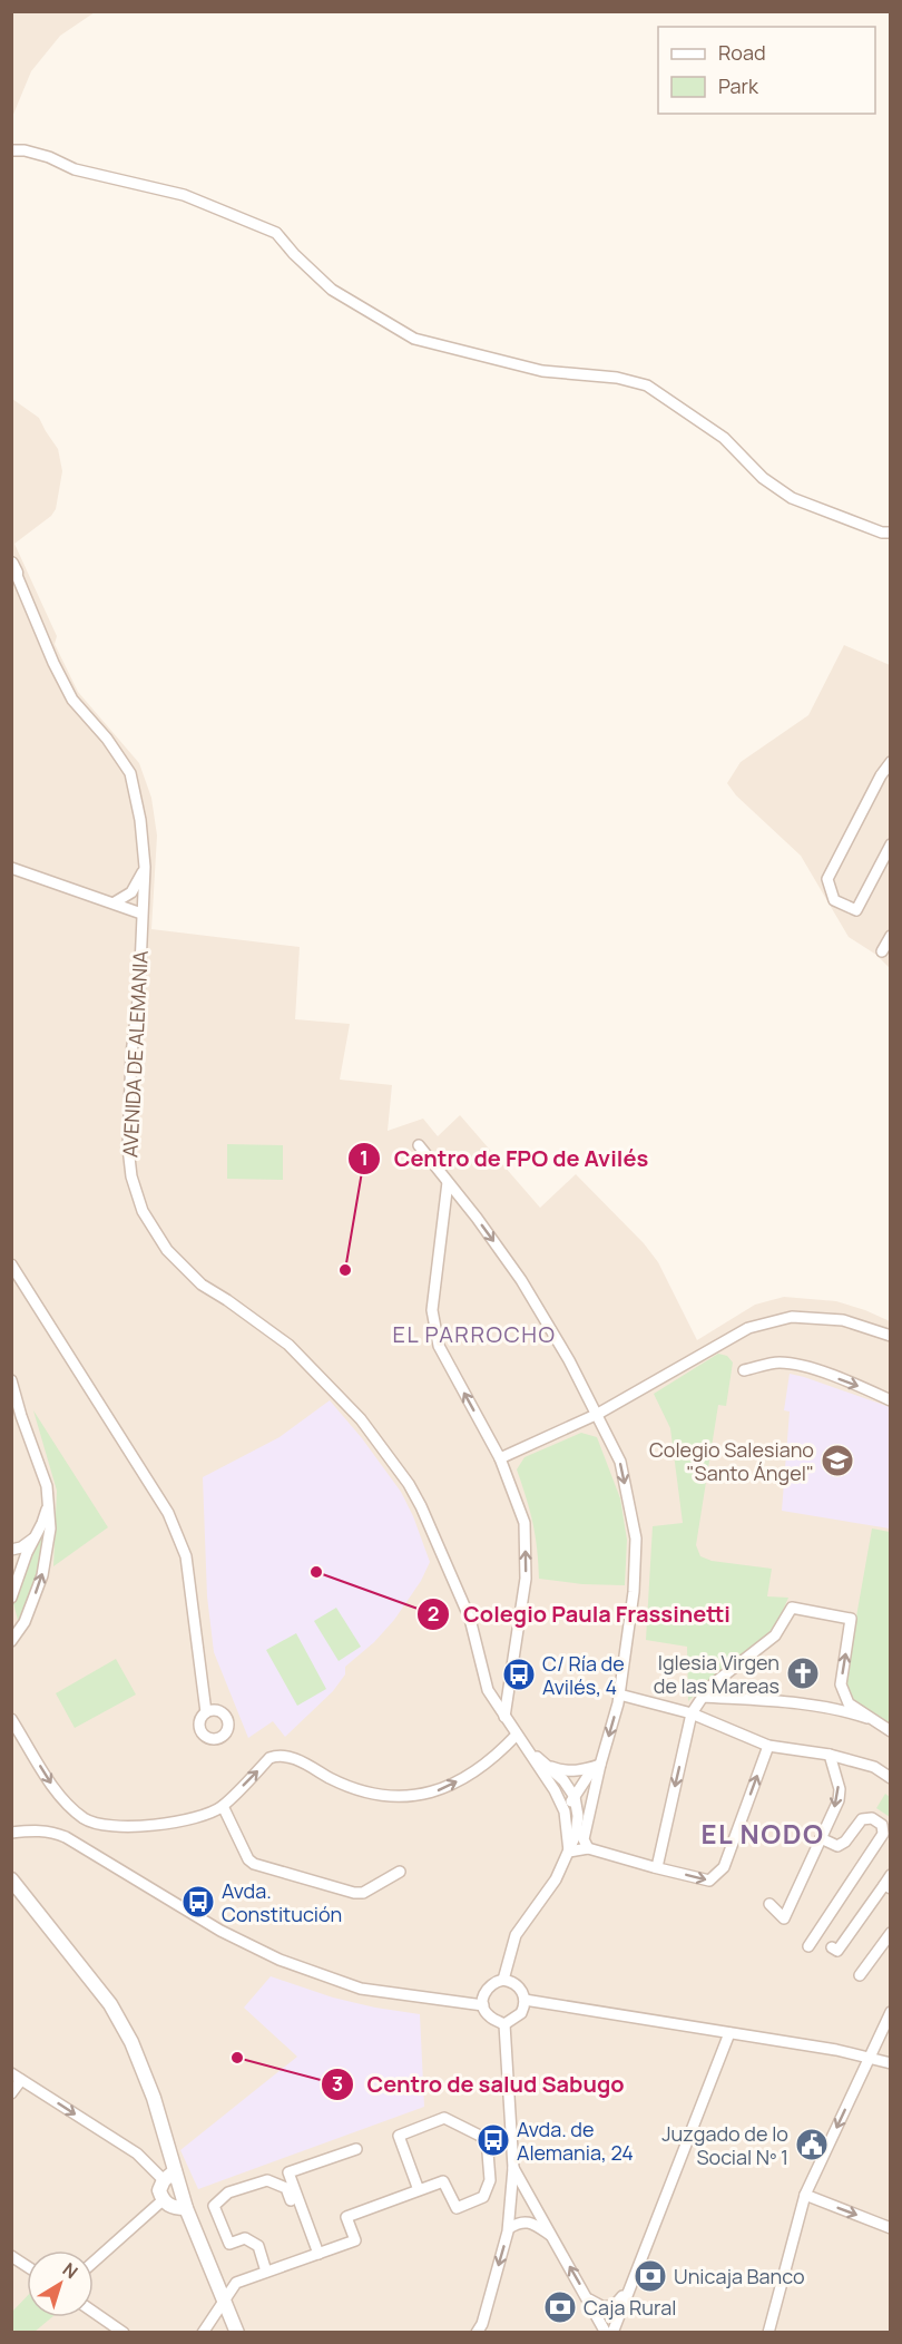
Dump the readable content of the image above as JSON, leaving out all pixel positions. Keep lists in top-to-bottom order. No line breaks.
{"streets":{"street":["AVENIDA DE ALEMANIA"]},"districts":["EL PARROCHO","EL NODO"],"places":{"other":["Centro de FPO de Avilés","Colegio Paula Frassinetti","Centro de salud Sabugo"],"school or university":["Colegio Salesiano \"Santo Ángel\""],"church":["Iglesia Virgen de las Mareas"],"bus stop":["C/ Ría de Avilés, 4","Avda. Constitución","Avda. de Alemania, 24"],"public building":["Juzgado de lo Social Nº 1"],"bank":["Unicaja Banco","Caja Rural"]},"legend":["Road","Park"],"north":"top right"}
